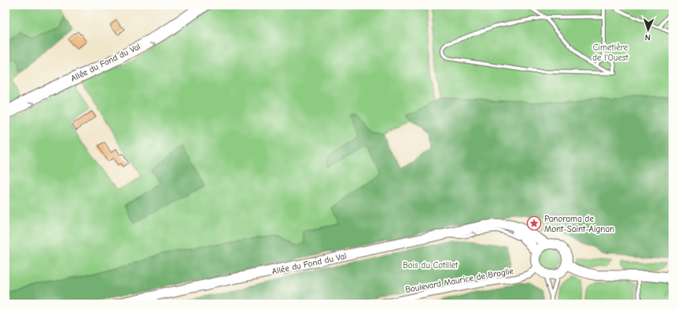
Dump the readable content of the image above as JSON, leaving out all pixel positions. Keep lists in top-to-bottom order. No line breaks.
{"streets":{"street":["Allée du Fond du Val","Boulevard Maurice de Broglie"]},"crossings":[["Allée du Fond du Val","Boulevard Maurice de Broglie"]],"parks":["Cimetière de l'Ouest","Bois du Cotillet"],"places":{"place":["Panorama de Mont-Saint-Aignan"]},"north":"bottom"}
